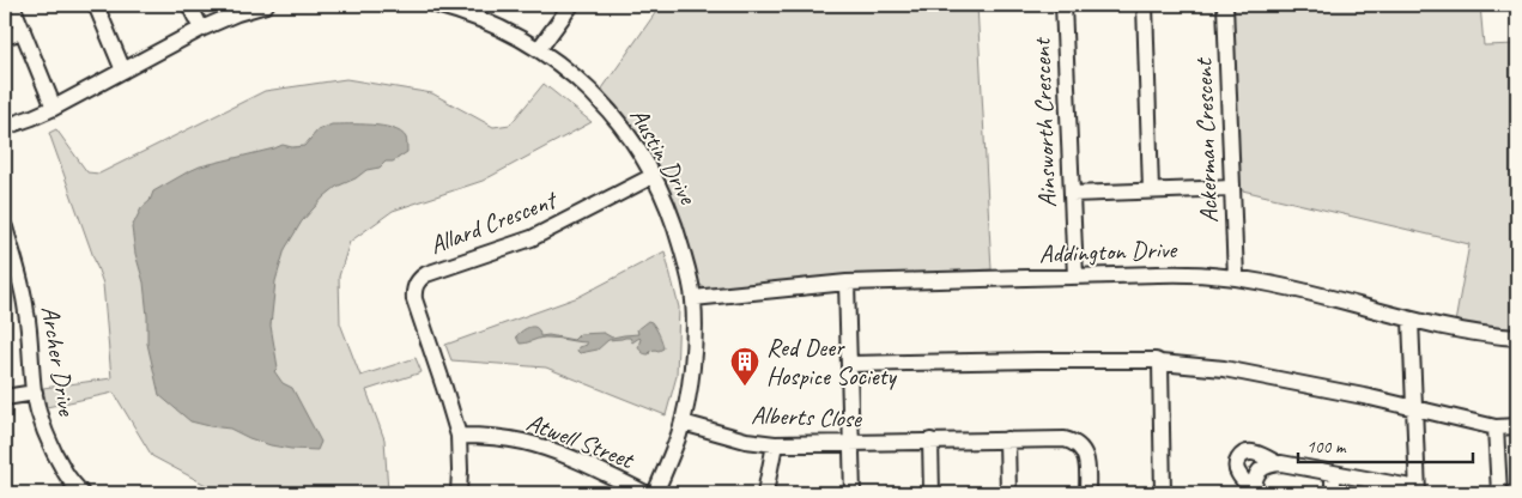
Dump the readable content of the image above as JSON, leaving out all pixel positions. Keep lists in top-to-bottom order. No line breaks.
{"streets":{"street":["Ainsworth Crescent","Ackerman Crescent","Austin Drive","Allard Crescent","Addington Drive","Archer Drive","Alberts Close","Atwell Street"]},"crossings":[["Ainsworth Crescent","Addington Drive"],["Ackerman Crescent","Addington Drive"],["Austin Drive","Allard Crescent"],["Austin Drive","Addington Drive"],["Austin Drive","Alberts Close"],["Allard Crescent","Atwell Street"]],"places":{"building":["Red Deer Hospice Society"]},"scale_bar":"100 m"}
